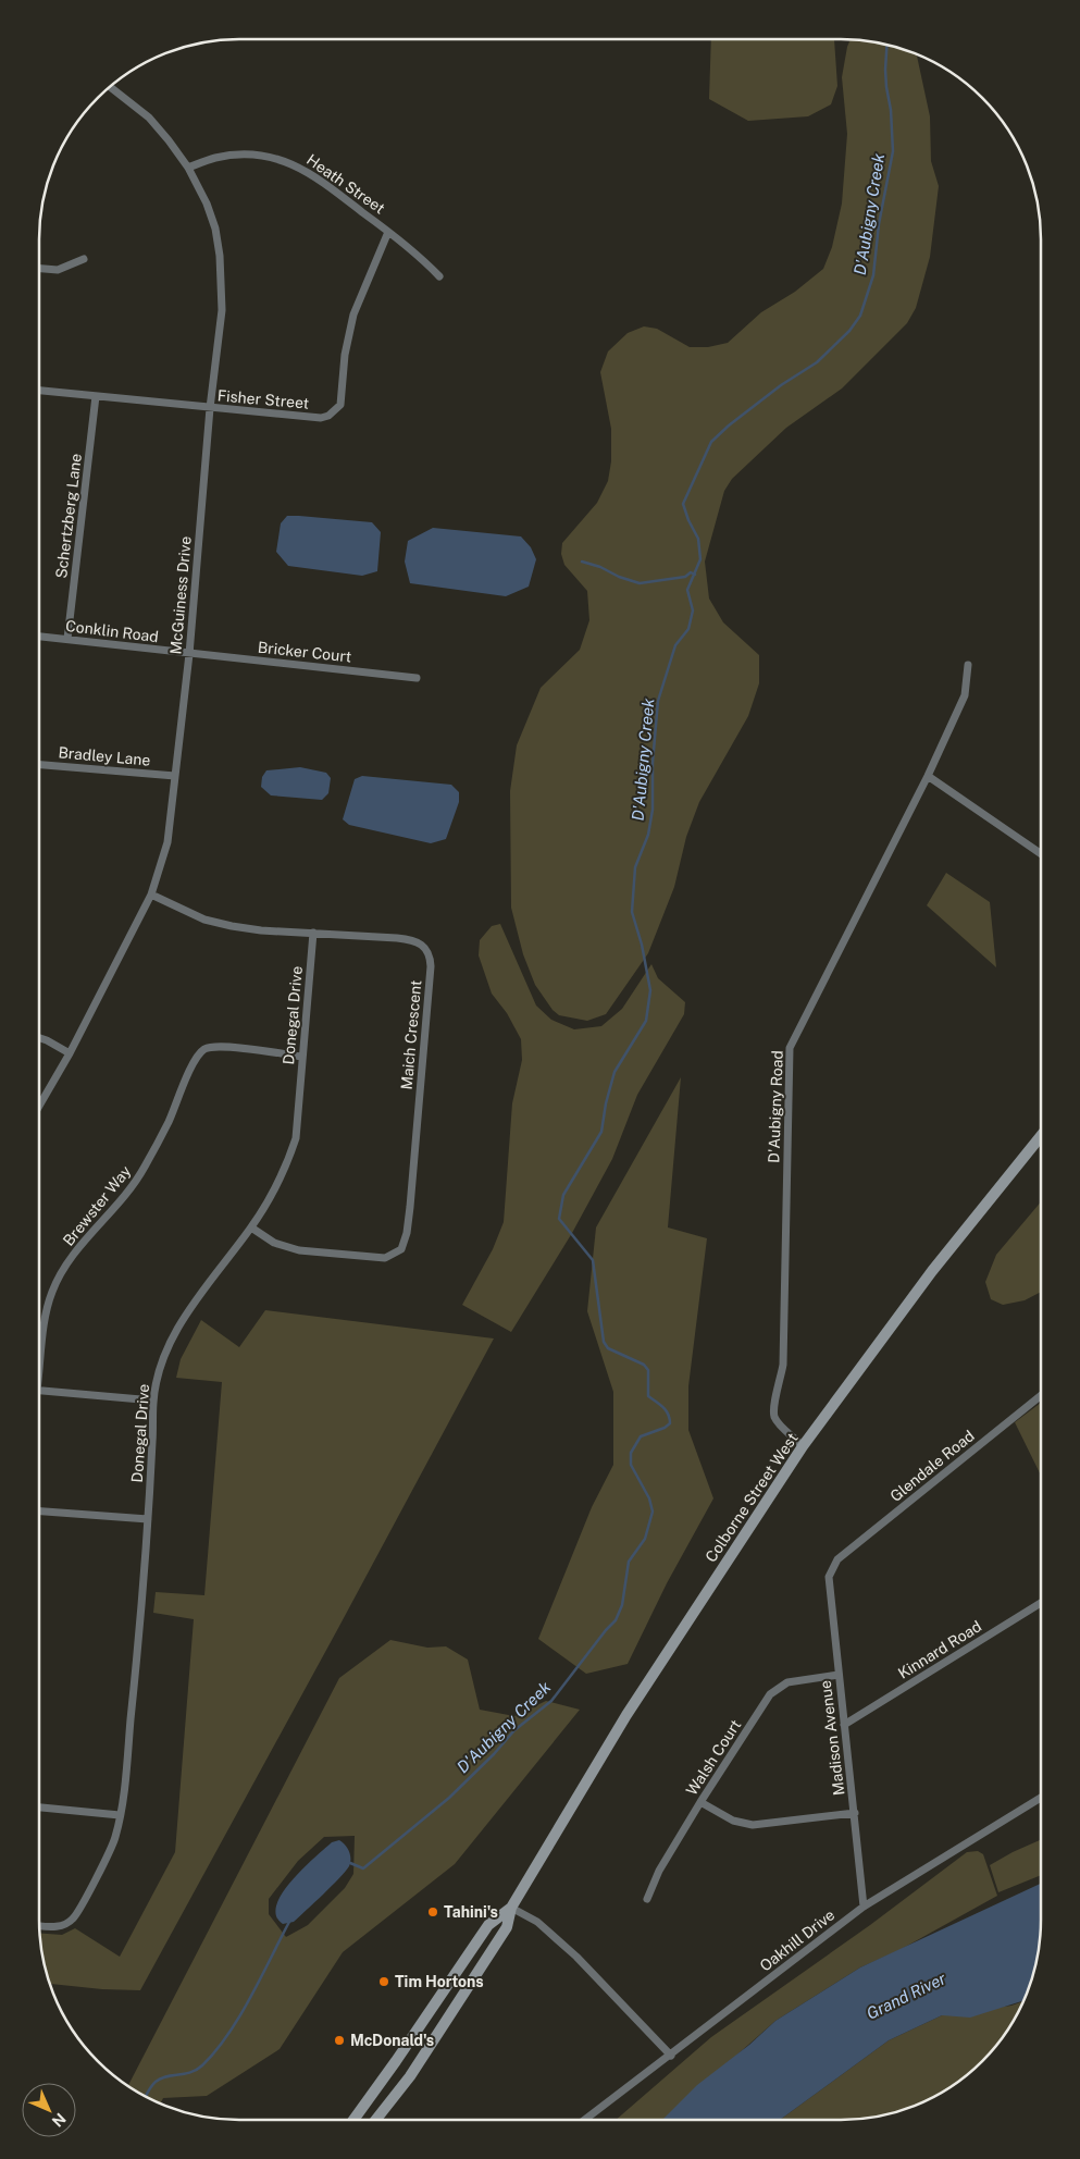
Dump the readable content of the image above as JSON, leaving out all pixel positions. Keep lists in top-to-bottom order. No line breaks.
{"streets":{"main road":["Colborne Street West"],"street":["Heath Street","Fisher Street","Schertzberg Lane","McGuiness Drive","Conklin Road","Bricker Court","Bradley Lane","Donegal Drive","Maich Crescent","D'Aubigny Road","Brewster Way","Glendale Road","Kinnard Road","Madison Avenue","Walsh Court","Oakhill Drive"]},"crossings":[["Heath Street","Fisher Street"],["Heath Street","McGuiness Drive"],["Fisher Street","Schertzberg Lane"],["Fisher Street","McGuiness Drive"],["Schertzberg Lane","Conklin Road"],["McGuiness Drive","Conklin Road"],["McGuiness Drive","Bricker Court"],["McGuiness Drive","Bradley Lane"],["McGuiness Drive","Maich Crescent"],["Conklin Road","Bricker Court"],["Donegal Drive","Maich Crescent"],["Donegal Drive","Brewster Way"],["D'Aubigny Road","Colborne Street West"],["Glendale Road","Madison Avenue"],["Kinnard Road","Madison Avenue"],["Madison Avenue","Walsh Court"],["Madison Avenue","Oakhill Drive"]],"water":["D'Aubigny Creek","Grand River"],"places":["Tahini's","Tim Hortons","McDonald's"],"north":"bottom right"}
